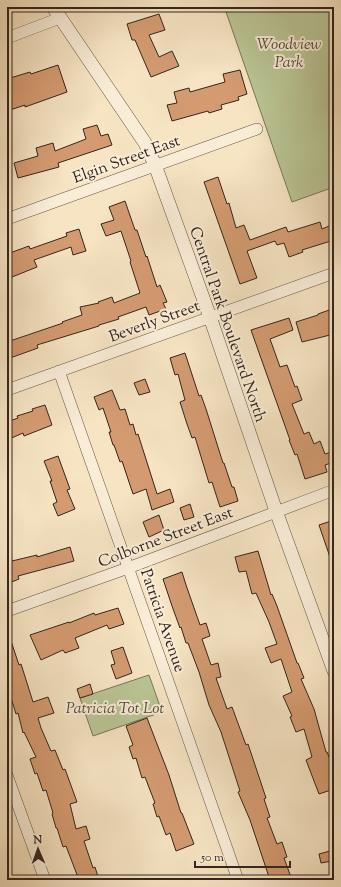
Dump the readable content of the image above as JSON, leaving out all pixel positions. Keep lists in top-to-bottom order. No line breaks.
{"streets":{"street":["Elgin Street East","Beverly Street","Central Park Boulevard North","Colborne Street East","Patricia Avenue"]},"crossings":[["Elgin Street East","Central Park Boulevard North"],["Beverly Street","Central Park Boulevard North"],["Beverly Street","Patricia Avenue"],["Central Park Boulevard North","Colborne Street East"],["Colborne Street East","Patricia Avenue"]],"parks":["Woodview Park","Patricia Tot Lot"],"scale_bar":"50 m","north":"top"}
